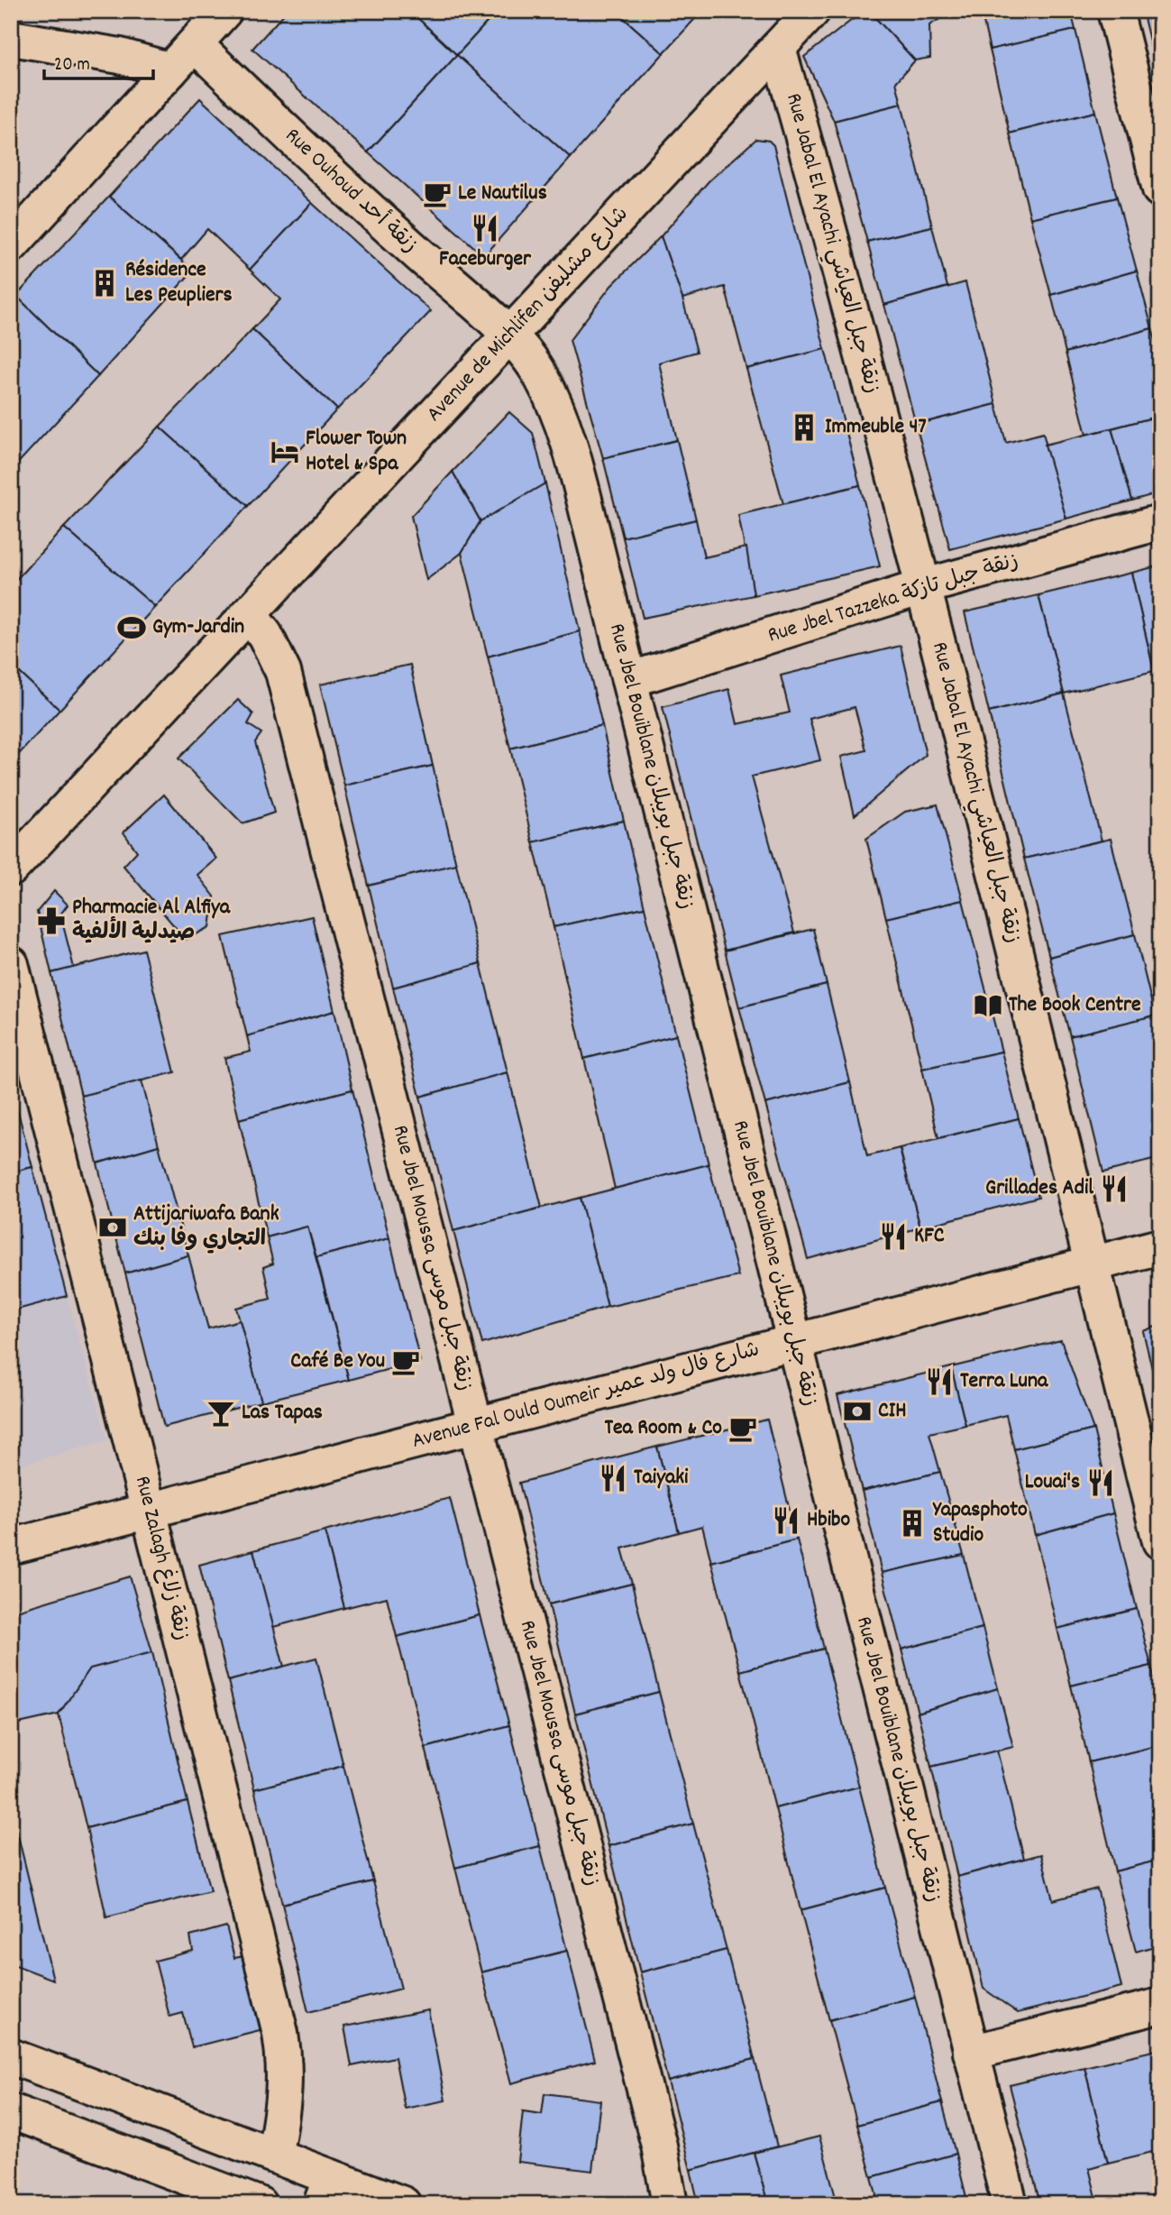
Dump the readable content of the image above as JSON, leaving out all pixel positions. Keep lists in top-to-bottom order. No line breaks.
{"streets":{"street":["Rue Ouhoud زنقة أحد","Rue Jabal El Ayachi زنقة جبل العياشي","Avenue de Michlifen شارع مشليفن","Rue Jbel Tazzeka زنقة جبل تازكة","Rue Jbel Bouiblane زنقة جبل بويبلان","Rue Jbel Moussa زنقة جبل موسى","Avenue Fal Ould Oumeir شارع فال ولد عمير","Rue Zalagh زنقة زلاغ"]},"crossings":[["Rue Ouhoud زنقة أحد","Avenue de Michlifen شارع مشليفن"],["Rue Ouhoud زنقة أحد","Rue Jbel Bouiblane زنقة جبل بويبلان"],["Rue Jabal El Ayachi زنقة جبل العياشي","Avenue de Michlifen شارع مشليفن"],["Rue Jabal El Ayachi زنقة جبل العياشي","Rue Jbel Tazzeka زنقة جبل تازكة"],["Rue Jabal El Ayachi زنقة جبل العياشي","Avenue Fal Ould Oumeir شارع فال ولد عمير"],["Avenue de Michlifen شارع مشليفن","Rue Jbel Bouiblane زنقة جبل بويبلان"],["Avenue de Michlifen شارع مشليفن","Rue Jbel Moussa زنقة جبل موسى"],["Rue Jbel Tazzeka زنقة جبل تازكة","Rue Jbel Bouiblane زنقة جبل بويبلان"],["Rue Jbel Bouiblane زنقة جبل بويبلان","Avenue Fal Ould Oumeir شارع فال ولد عمير"],["Rue Jbel Moussa زنقة جبل موسى","Avenue Fal Ould Oumeir شارع فال ولد عمير"],["Avenue Fal Ould Oumeir شارع فال ولد عمير","Rue Zalagh زنقة زلاغ"]],"places":{"cafe":["Le Nautilus","Café Be You","Tea Room & Co"],"restaurant":["Faceburger","Grillades Adil","KFC","Terra Luna","Taiyaki","Louai's","Hbibo"],"building":["Résidence Les Peupliers","Immeuble 47","Yapasphoto Studio"],"hotel":["Flower Town Hotel & Spa"],"sports":["Gym-Jardin"],"pharmacy":["Pharmacie Al Alfiya صيدلية الألفية"],"library":["The Book Centre"],"bank":["Attijariwafa Bank التجاري وفا بنك","CIH"],"bar":["Las Tapas"]},"scale_bar":"20 m"}
